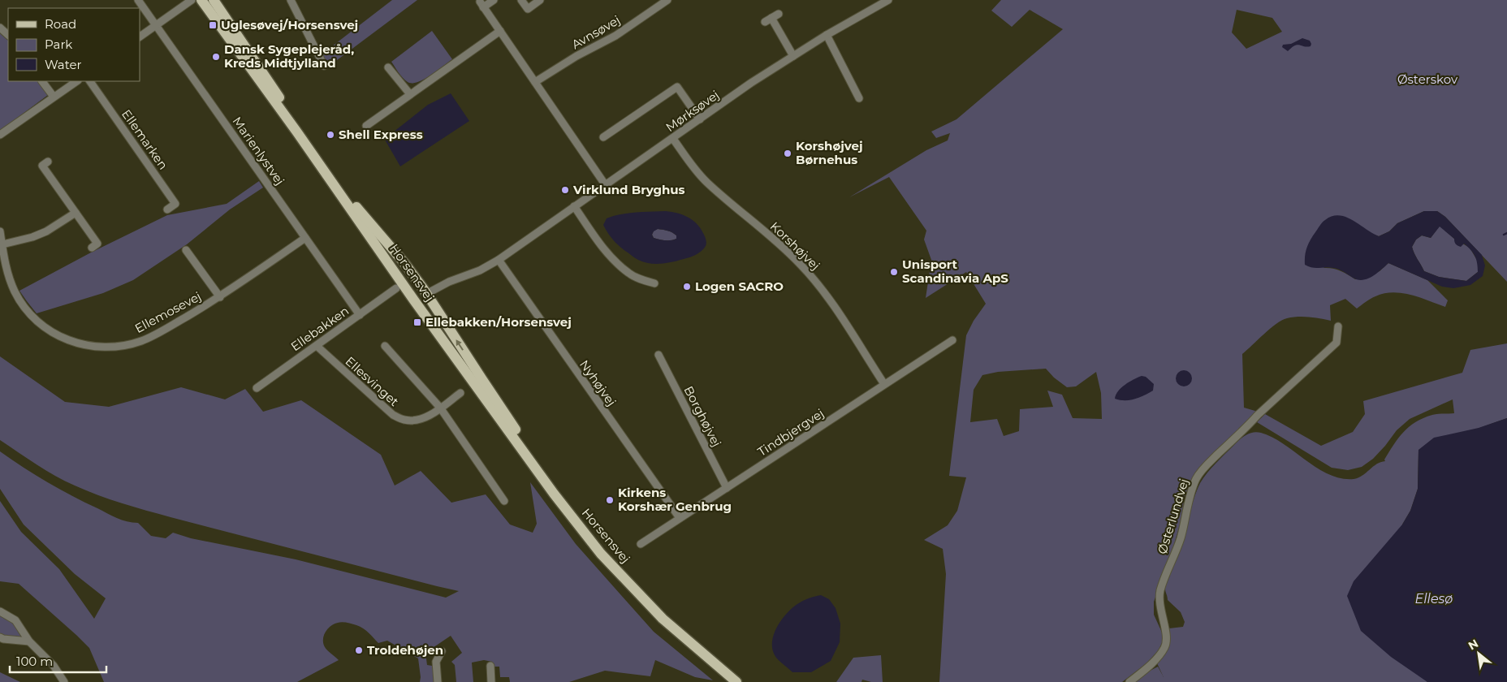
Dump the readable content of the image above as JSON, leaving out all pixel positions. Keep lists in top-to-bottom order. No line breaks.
{"streets":{"main road":["Horsensvej"],"street":["Avnsøvej","Mørksøvej","Ellemarken","Marienlystvej","Korshøjvej","Ellemosevej","Ellebakken","Ellesvinget","Nyhøjvej","Borghøjvej","Tindbjergvej","Østerlundvej"]},"crossings":[["Mørksøvej","Korshøjvej"],["Mørksøvej","Horsensvej"],["Mørksøvej","Nyhøjvej"],["Marienlystvej","Ellemosevej"],["Marienlystvej","Ellebakken"],["Korshøjvej","Tindbjergvej"],["Ellebakken","Ellesvinget"],["Nyhøjvej","Tindbjergvej"],["Borghøjvej","Tindbjergvej"]],"water":["Ellesø"],"parks":["Østerskov"],"places":{"transit":["Uglesøvej/Horsensvej","Ellebakken/Horsensvej"],"other":["Dansk Sygeplejeråd, Kreds Midtjylland","Shell Express","Korshøjvej Børnehus","Virklund Bryghus","Unisport Scandinavia ApS","Logen SACRO","Kirkens Korshær Genbrug","Troldehøjen"]},"legend":["Road","Park","Water"],"scale_bar":"100 m","north":"top left"}
